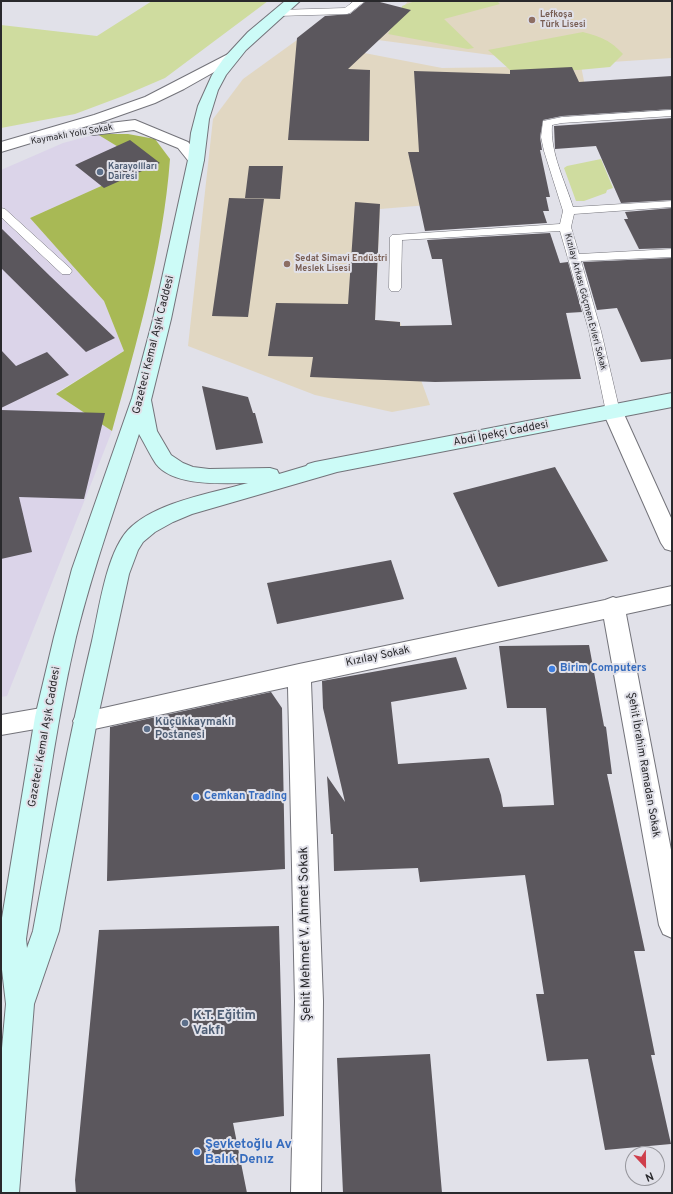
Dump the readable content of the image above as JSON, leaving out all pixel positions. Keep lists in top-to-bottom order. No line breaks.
{"streets":{"main road":["Gazeteci Kemal Aşık Caddesi","Abdi İpekçi Caddesi"],"street":["Kaymaklı Yolu Sokak","Kızılay Sokak","Şehit İbrahim Ramadan Sokak","Şehit Mehmet V. Ahmet Sokak"],"lane":["Kızılay Arkası Göçmen Evleri Sokak"]},"crossings":[["Kaymaklı Yolu Sokak","Gazeteci Kemal Aşık Caddesi"],["Kızılay Arkası Göçmen Evleri Sokak","Abdi İpekçi Caddesi"],["Gazeteci Kemal Aşık Caddesi","Abdi İpekçi Caddesi"],["Abdi İpekçi Caddesi","Kızılay Sokak"],["Kızılay Sokak","Şehit İbrahim Ramadan Sokak"],["Kızılay Sokak","Şehit Mehmet V. Ahmet Sokak"]],"places":["Lefkoşa Türk Lisesi","Karayollları Dairesi","Sedat Simavi Endüstri Meslek Lisesi","Birim Computers","Küçükkaymaklı Postanesi","Cemkan Trading","K.T. Eğitim Vakfı","Şevketoğlu Av Balık Denız"],"north":"bottom"}
